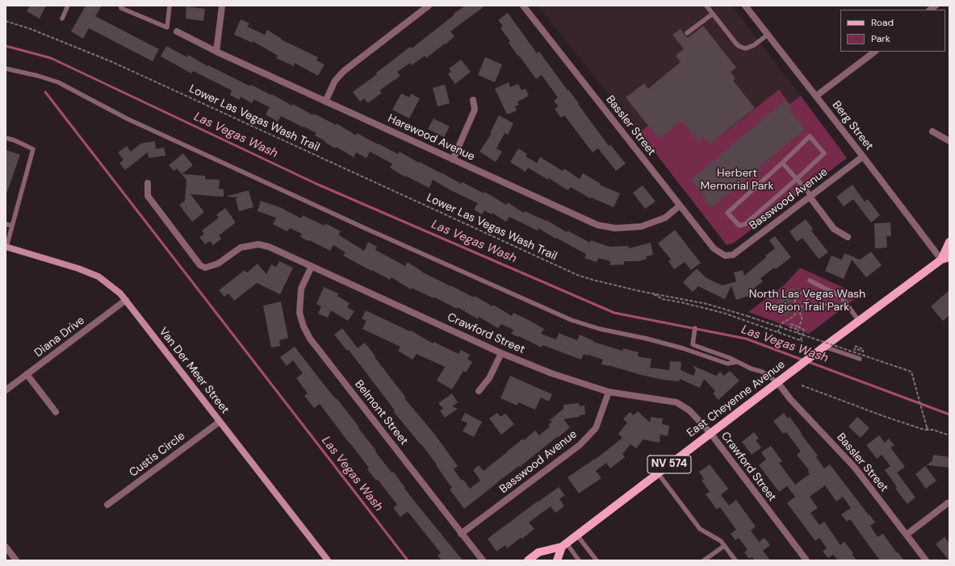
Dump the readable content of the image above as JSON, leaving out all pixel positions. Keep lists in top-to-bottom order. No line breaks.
{"streets":{"main road":["East Cheyenne Avenue","NV 574"],"street":["Bassler Street","Berg Street","Harewood Avenue","Basswood Avenue","Crawford Street","Diana Drive","Van Der Meer Street","Belmont Street","Custis Circle"],"path":["Lower Las Vegas Wash Trail"]},"crossings":[["Bassler Street","Harewood Avenue"],["Bassler Street","Basswood Avenue"],["Bassler Street","East Cheyenne Avenue"],["Berg Street","Basswood Avenue"],["Berg Street","East Cheyenne Avenue"],["Basswood Avenue","Crawford Street"],["Basswood Avenue","Belmont Street"],["Crawford Street","East Cheyenne Avenue"],["Crawford Street","Belmont Street"],["Diana Drive","Van Der Meer Street"],["Van Der Meer Street","Custis Circle"]],"water":["Las Vegas Wash"],"parks":["Herbert Memorial Park","North Las Vegas Wash Region Trail Park"],"legend":["Road","Park"]}
